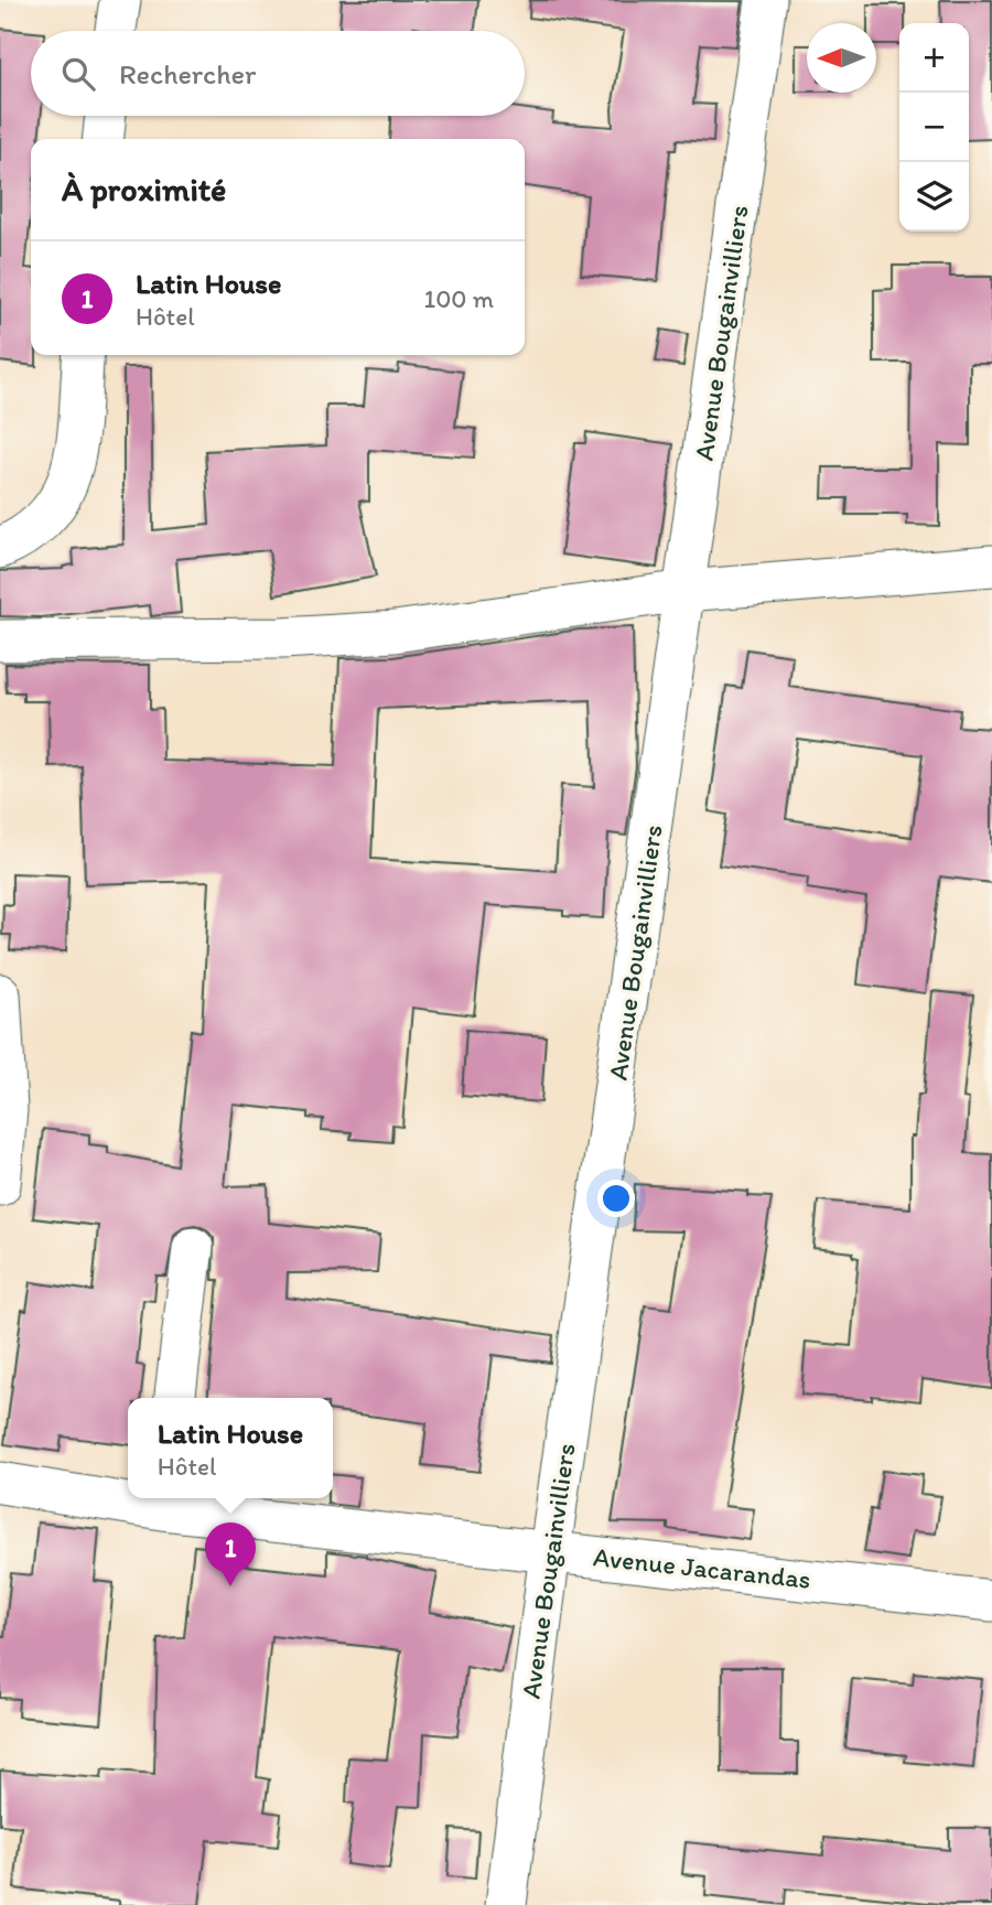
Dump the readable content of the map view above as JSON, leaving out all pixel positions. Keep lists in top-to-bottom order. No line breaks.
{"streets":{"street":["Avenue Bougainvilliers","Avenue Jacarandas"]},"crossings":[["Avenue Bougainvilliers","Avenue Jacarandas"]],"north":"left","page":{"map_buttons":["+","−"],"search":"Rechercher","heading":"À proximité","list":[{"mark":"1","name":"Latin House","note":"Hôtel","value":"100 m"}],"popup":["Latin House","Hôtel"],"pins":"1"}}
